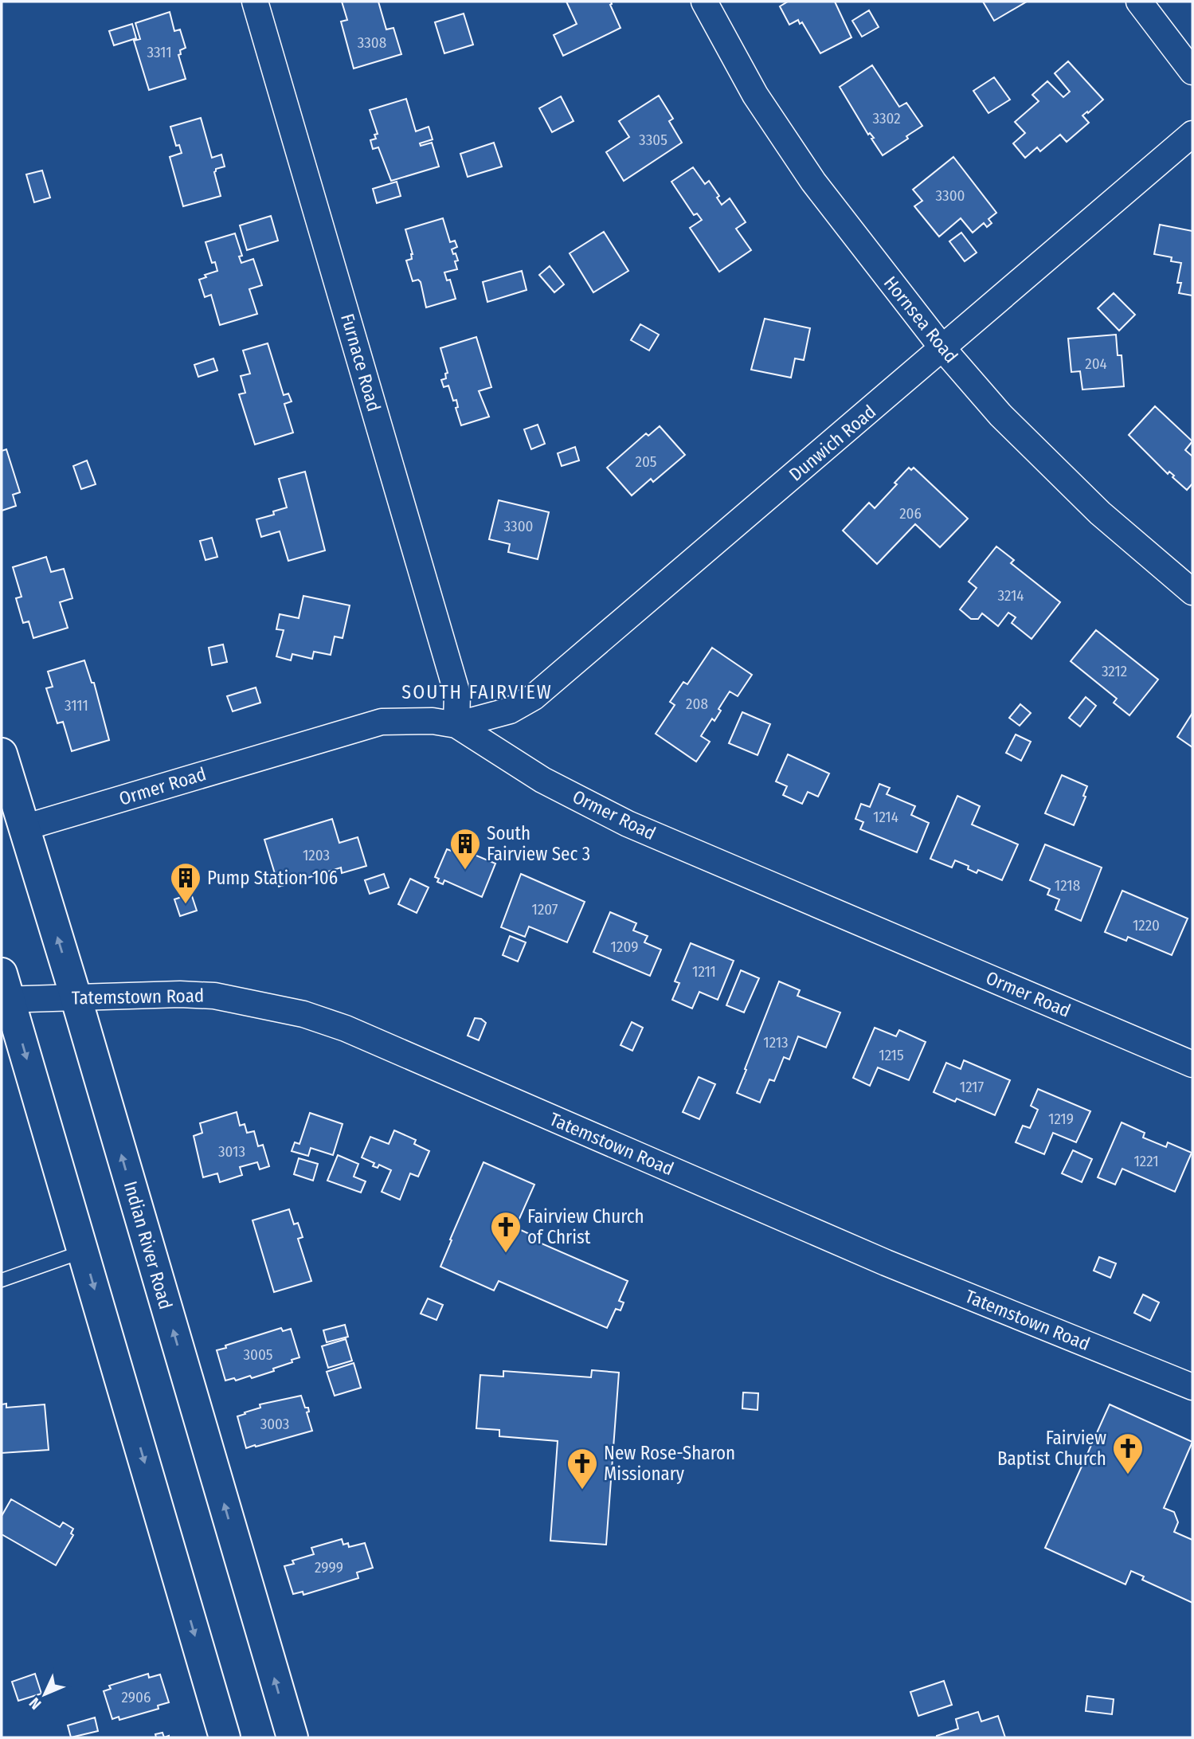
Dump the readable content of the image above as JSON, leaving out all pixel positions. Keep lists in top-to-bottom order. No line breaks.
{"streets":{"main road":["Indian River Road"],"street":["Hornsea Road","Furnace Road","Dunwich Road","Ormer Road","Tatemstown Road"]},"crossings":[["Hornsea Road","Dunwich Road"],["Furnace Road","Dunwich Road"],["Furnace Road","Ormer Road"],["Dunwich Road","Ormer Road"],["Ormer Road","Indian River Road"],["Tatemstown Road","Indian River Road"]],"districts":["SOUTH FAIRVIEW"],"places":{"building":["South Fairview Sec 3","Pump Station 106"],"church":["Fairview Church of Christ","Fairview Baptist Church","New Rose-Sharon Missionary"]},"house_numbers":["3308","3311","3302","3305","3300","204","205","206","3300","3214","3212","208","3111","1214","1203","1218","1207","1220","1209","1211","1213","1215","1217","1219","3013","1221","3005","3003","2999","2906"],"north":"bottom left"}
